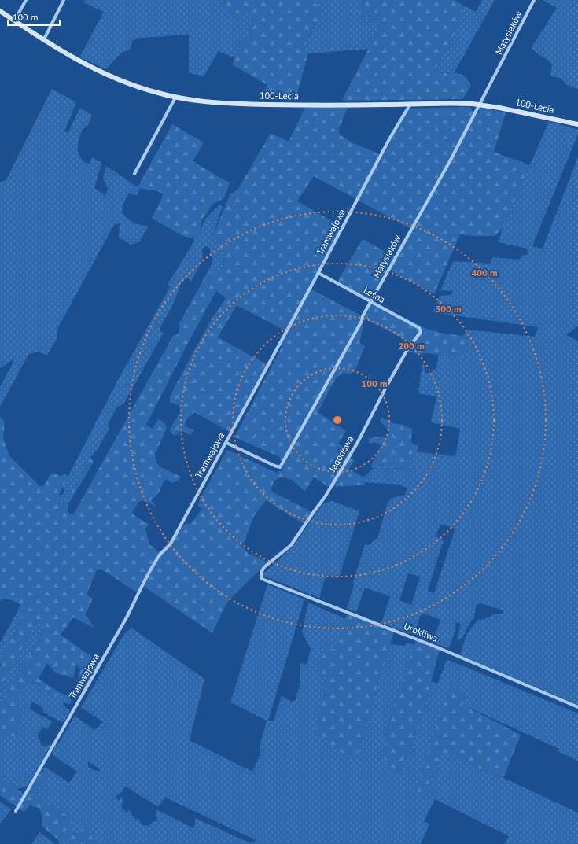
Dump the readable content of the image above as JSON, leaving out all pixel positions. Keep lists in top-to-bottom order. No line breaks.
{"streets":{"street":["Matysiaków","100-Lecia","Tramwajowa","Leśna","Jagodowa","Urokliwa"]},"crossings":[["Matysiaków","100-Lecia"],["Matysiaków","Tramwajowa"],["Matysiaków","Leśna"],["100-Lecia","Tramwajowa"],["Tramwajowa","Leśna"],["Leśna","Jagodowa"],["Jagodowa","Urokliwa"]],"scale_bar":"100 m","rings":["400 m","300 m","200 m","100 m"]}
